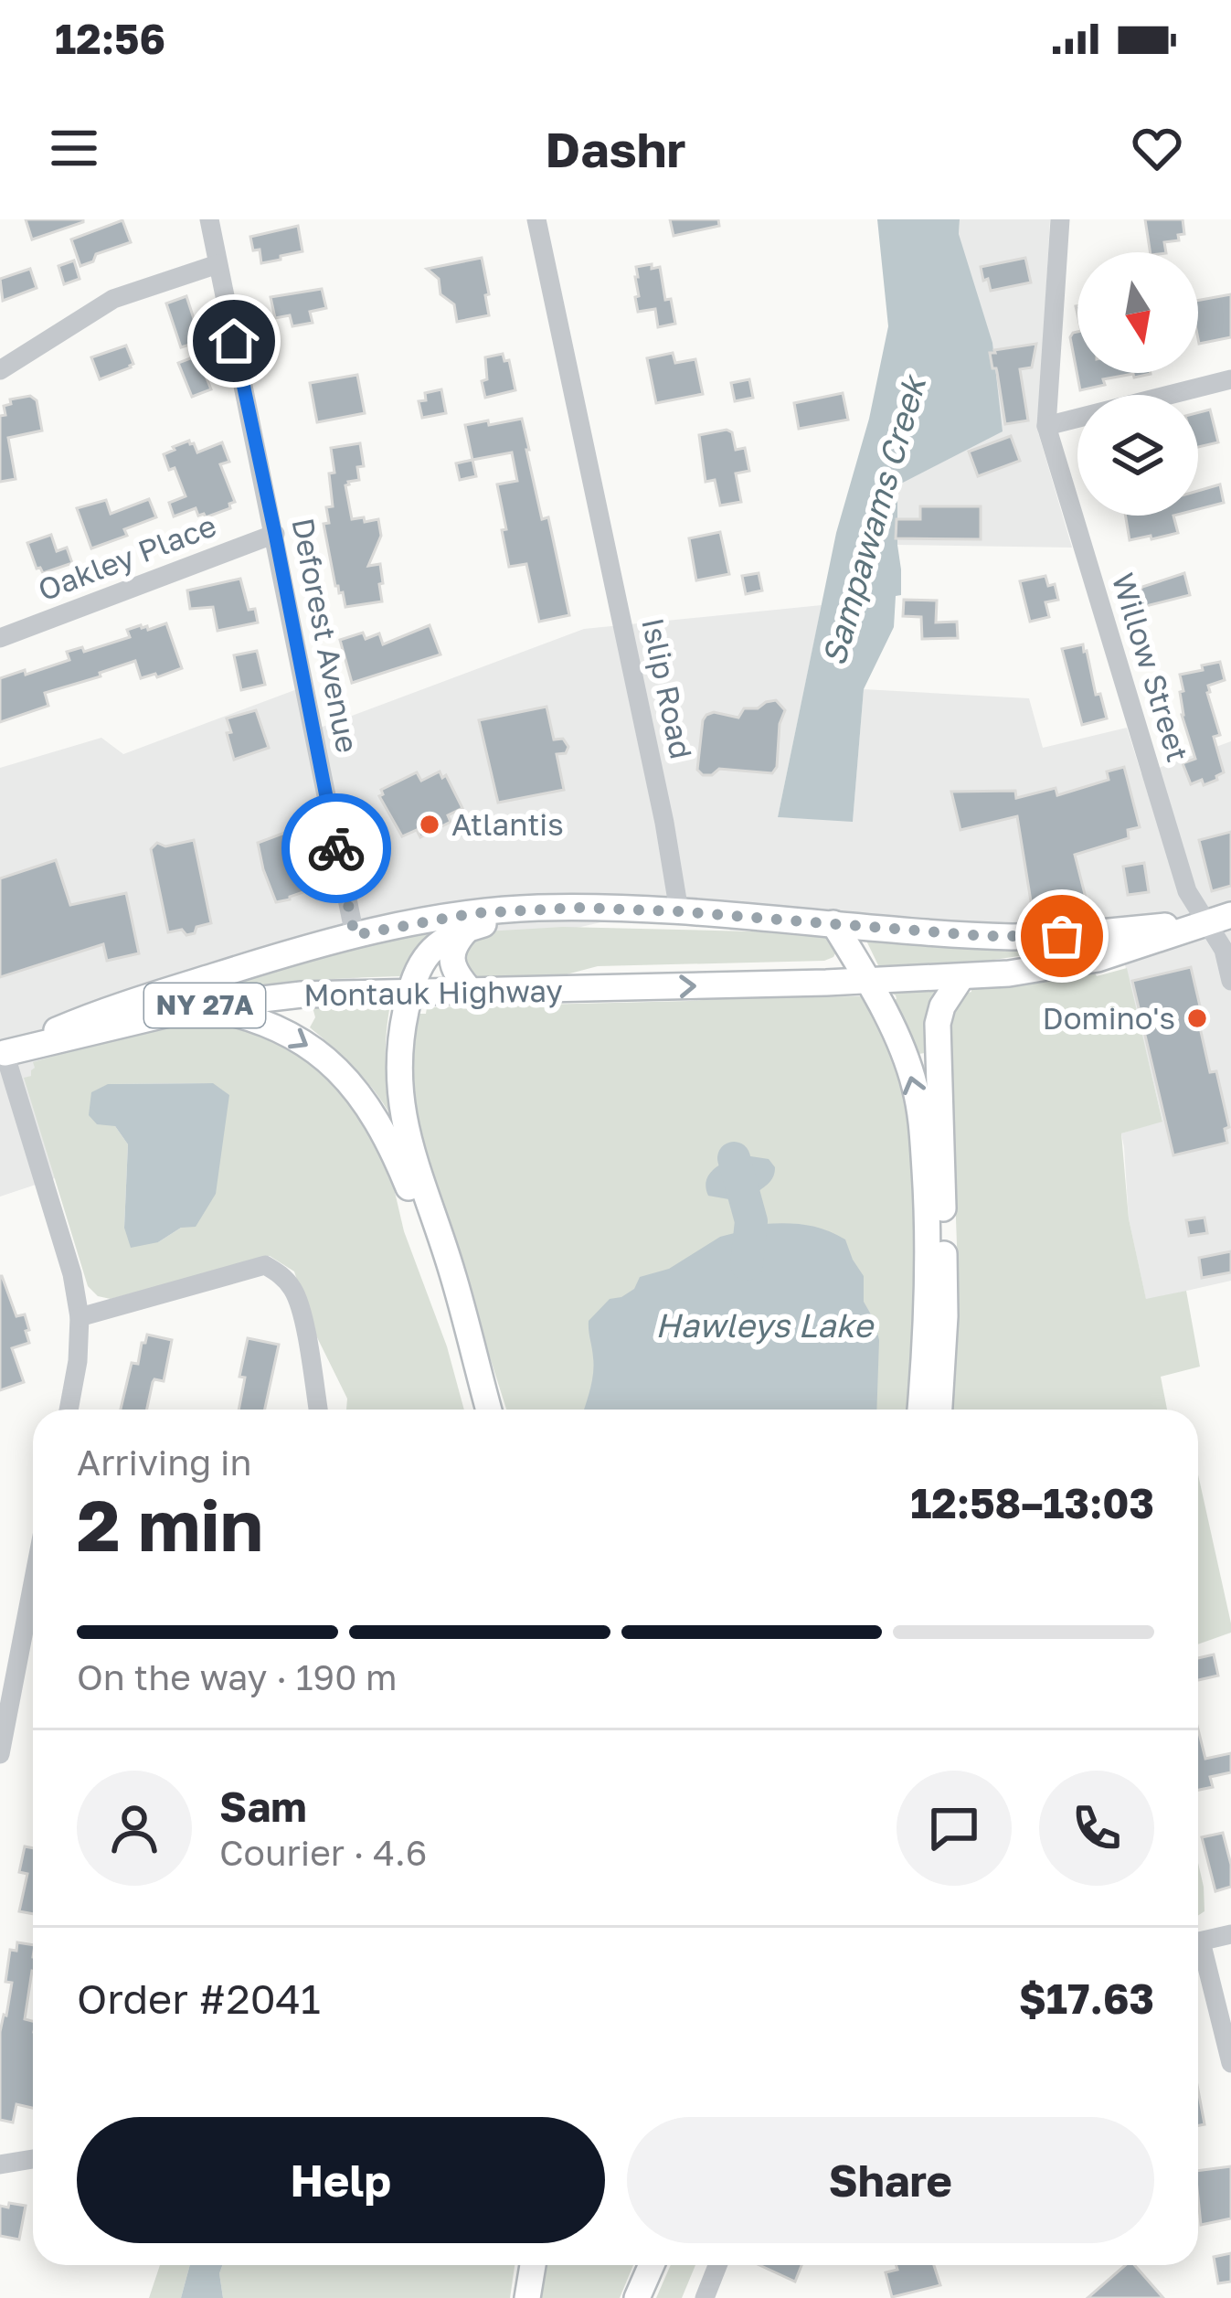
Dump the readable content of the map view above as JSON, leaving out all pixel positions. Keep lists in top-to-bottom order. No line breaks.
{"streets":{"main road":["Montauk Highway","NY 27A"],"street":["Oakley Place","Deforest Avenue","Willow Street","Islip Road"]},"crossings":[["Oakley Place","Deforest Avenue"],["Deforest Avenue","Montauk Highway"],["Willow Street","Montauk Highway"],["Willow Street","NY 27A"],["Islip Road","Montauk Highway"],["Montauk Highway","NY 27A"]],"water":["Sampawams Creek","Hawleys Lake"],"places":["Atlantis","Domino's"],"north":"bottom","page":{"status":"12:56","header":"Dashr","heading":["2 min","Arriving in","12:58–13:03"],"panel":["Sam","Courier · 4.6","Order #2041","$17.63"],"bar":"On the way · 190 m","buttons":["Help","Share"]}}
